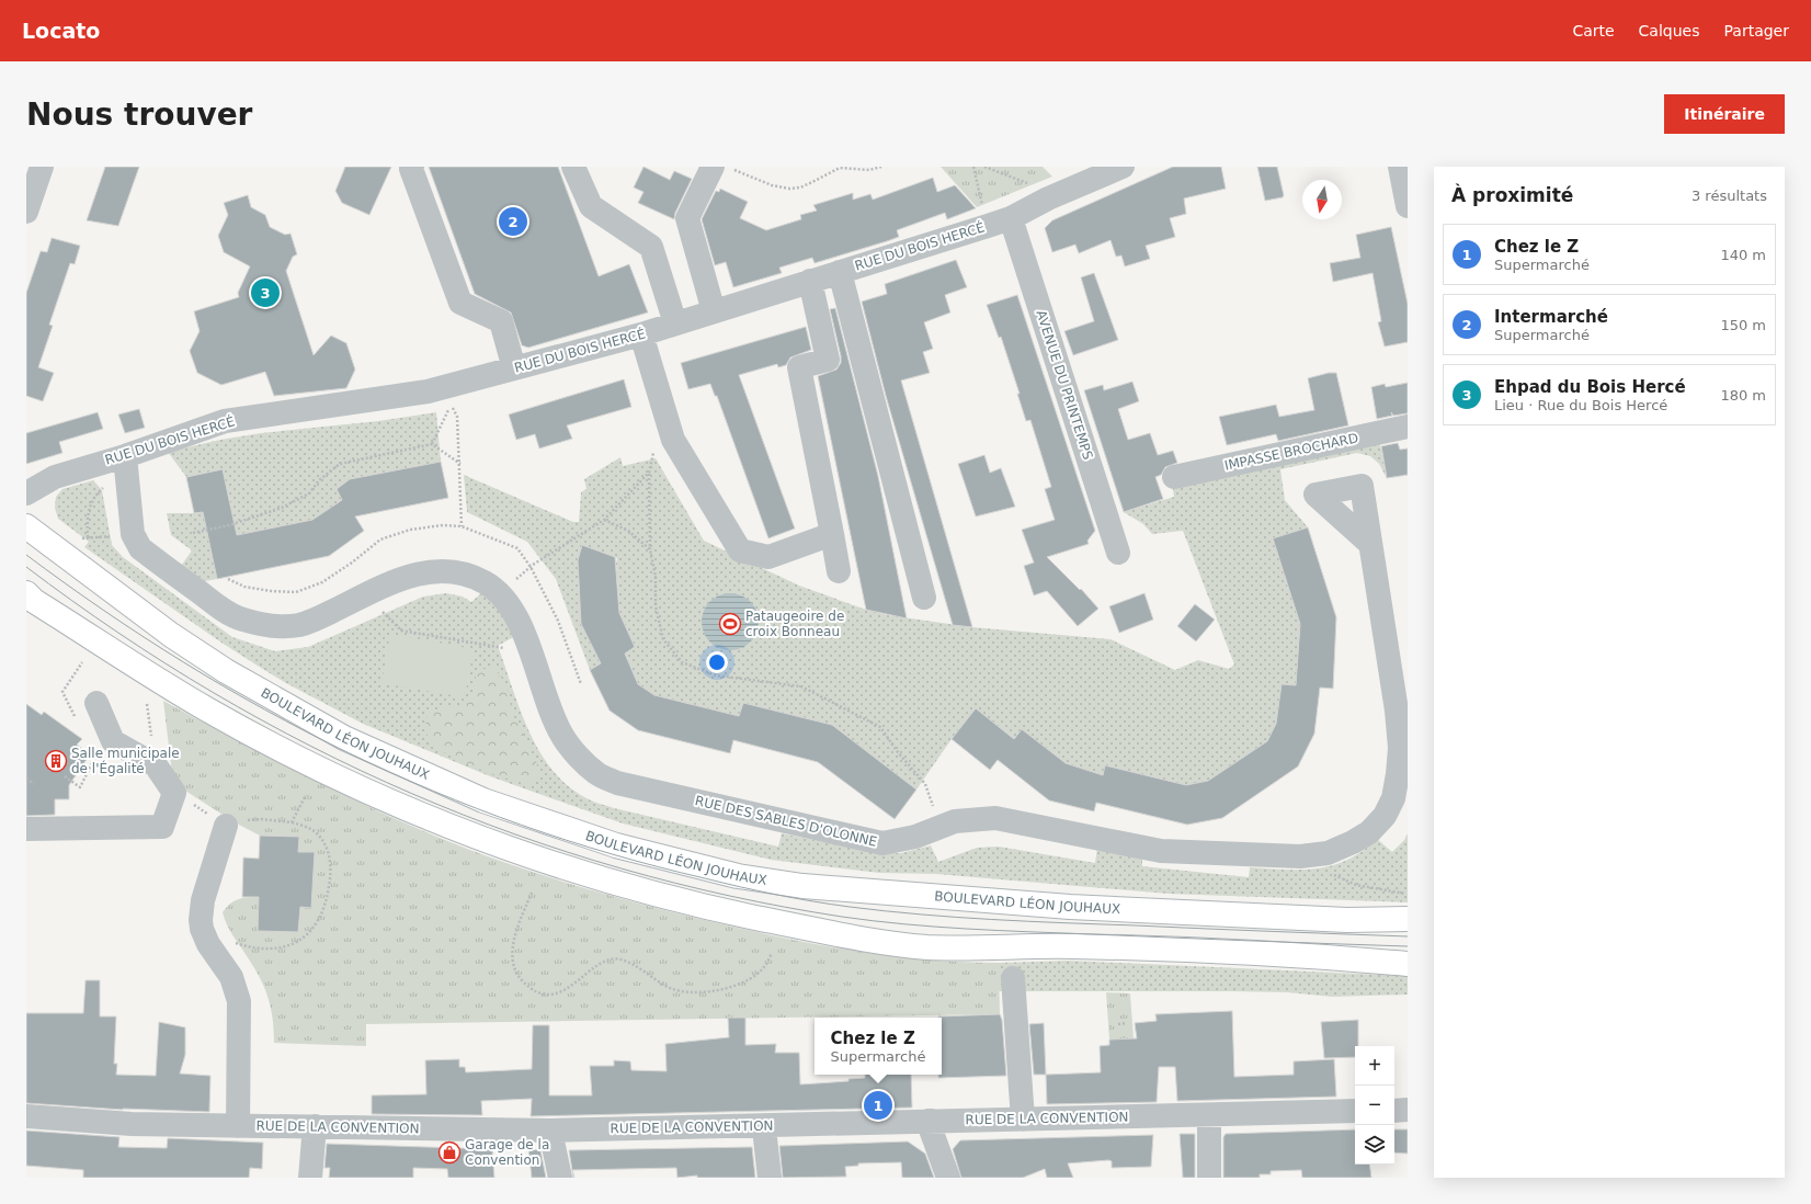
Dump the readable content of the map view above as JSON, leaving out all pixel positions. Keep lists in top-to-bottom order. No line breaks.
{"streets":{"main road":["BOULEVARD LÉON JOUHAUX"],"street":["RUE DU BOIS HERCÉ","AVENUE DU PRINTEMPS","IMPASSE BROCHARD","RUE DES SABLES D'OLONNE","RUE DE LA CONVENTION"]},"crossings":[["RUE DU BOIS HERCÉ","AVENUE DU PRINTEMPS"],["RUE DU BOIS HERCÉ","RUE DES SABLES D'OLONNE"]],"places":{"sports":["Pataugeoire de croix Bonneau"],"building":["Salle municipale de l'Égalité"],"shop":["Garage de la Convention"]},"north":"bottom","page":{"header":"Locato","nav":["Carte","Calques","Partager"],"buttons":"Itinéraire","title":"Nous trouver","heading":["À proximité","3 résultats"],"pins":["2","3","1"],"list":[{"mark":"1","name":"Chez le Z","note":"Supermarché","value":"140 m"},{"mark":"2","name":"Intermarché","note":"Supermarché","value":"150 m"},{"mark":"3","name":"Ehpad du Bois Hercé","note":"Lieu · Rue du Bois Hercé","value":"180 m"}],"popup":["Chez le Z","Supermarché"],"map_buttons":["+","−"]}}
